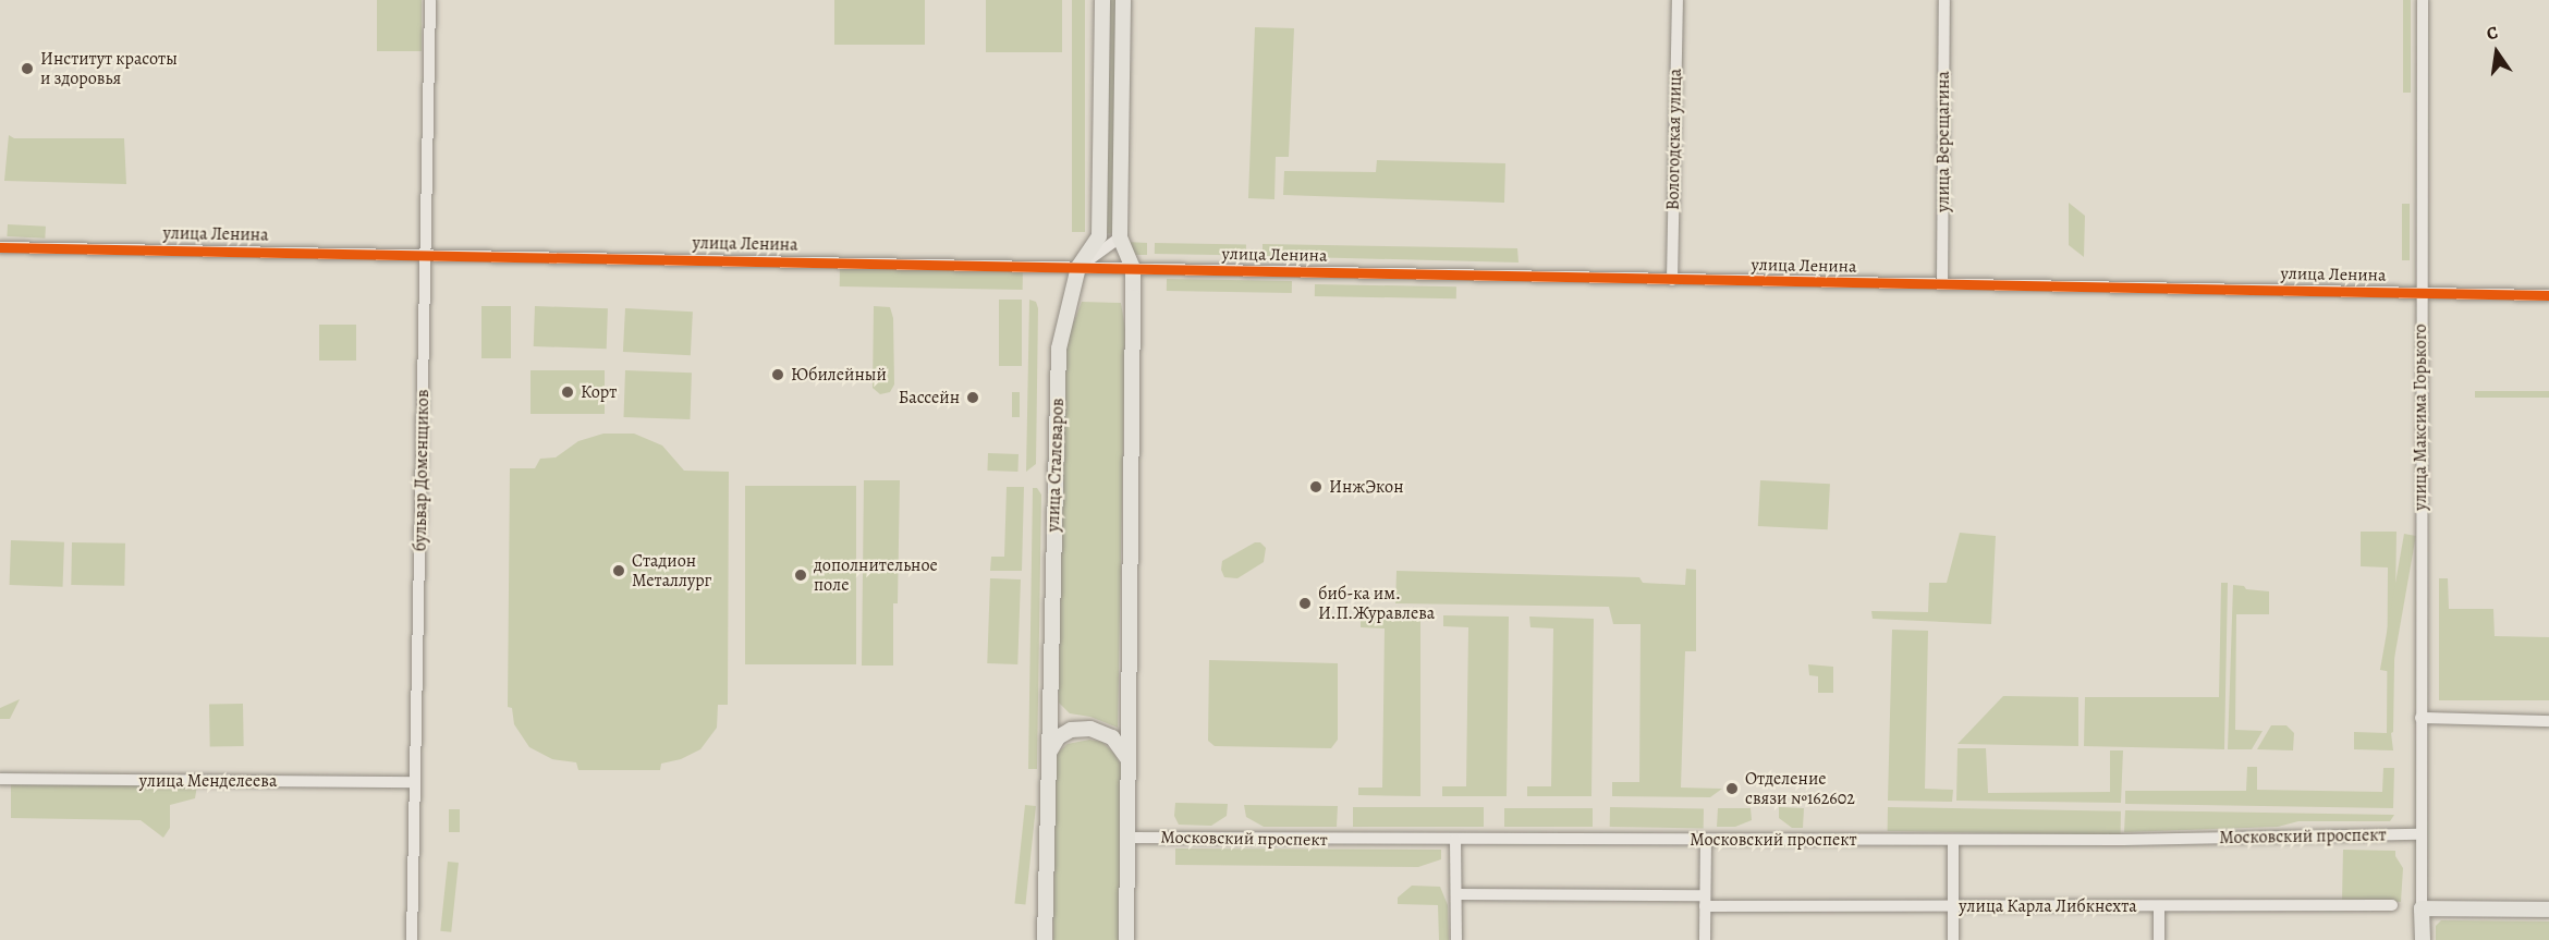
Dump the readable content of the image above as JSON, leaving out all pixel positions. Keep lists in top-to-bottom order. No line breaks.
{"streets":{"main road":["улица Сталеваров"],"street":["Вологодская улица","улица Верещагина","улица Ленина","улица Максима Горького","бульвар Доменщиков","улица Менделеева","Московский проспект","улица Карла Либкнехта"]},"crossings":[["Вологодская улица","улица Ленина"],["улица Верещагина","улица Ленина"],["улица Ленина","улица Максима Горького"],["улица Ленина","улица Сталеваров"],["улица Ленина","бульвар Доменщиков"],["улица Максима Горького","Московский проспект"],["бульвар Доменщиков","улица Менделеева"]],"places":["Институт красоты и здоровья","Юбилейный","Корт","Бассейн","ИнжЭкон","Стадион Металлург","дополнительное поле","биб-ка им. И.П.Журавлева","Отделение связи №162602"],"north":"top"}
